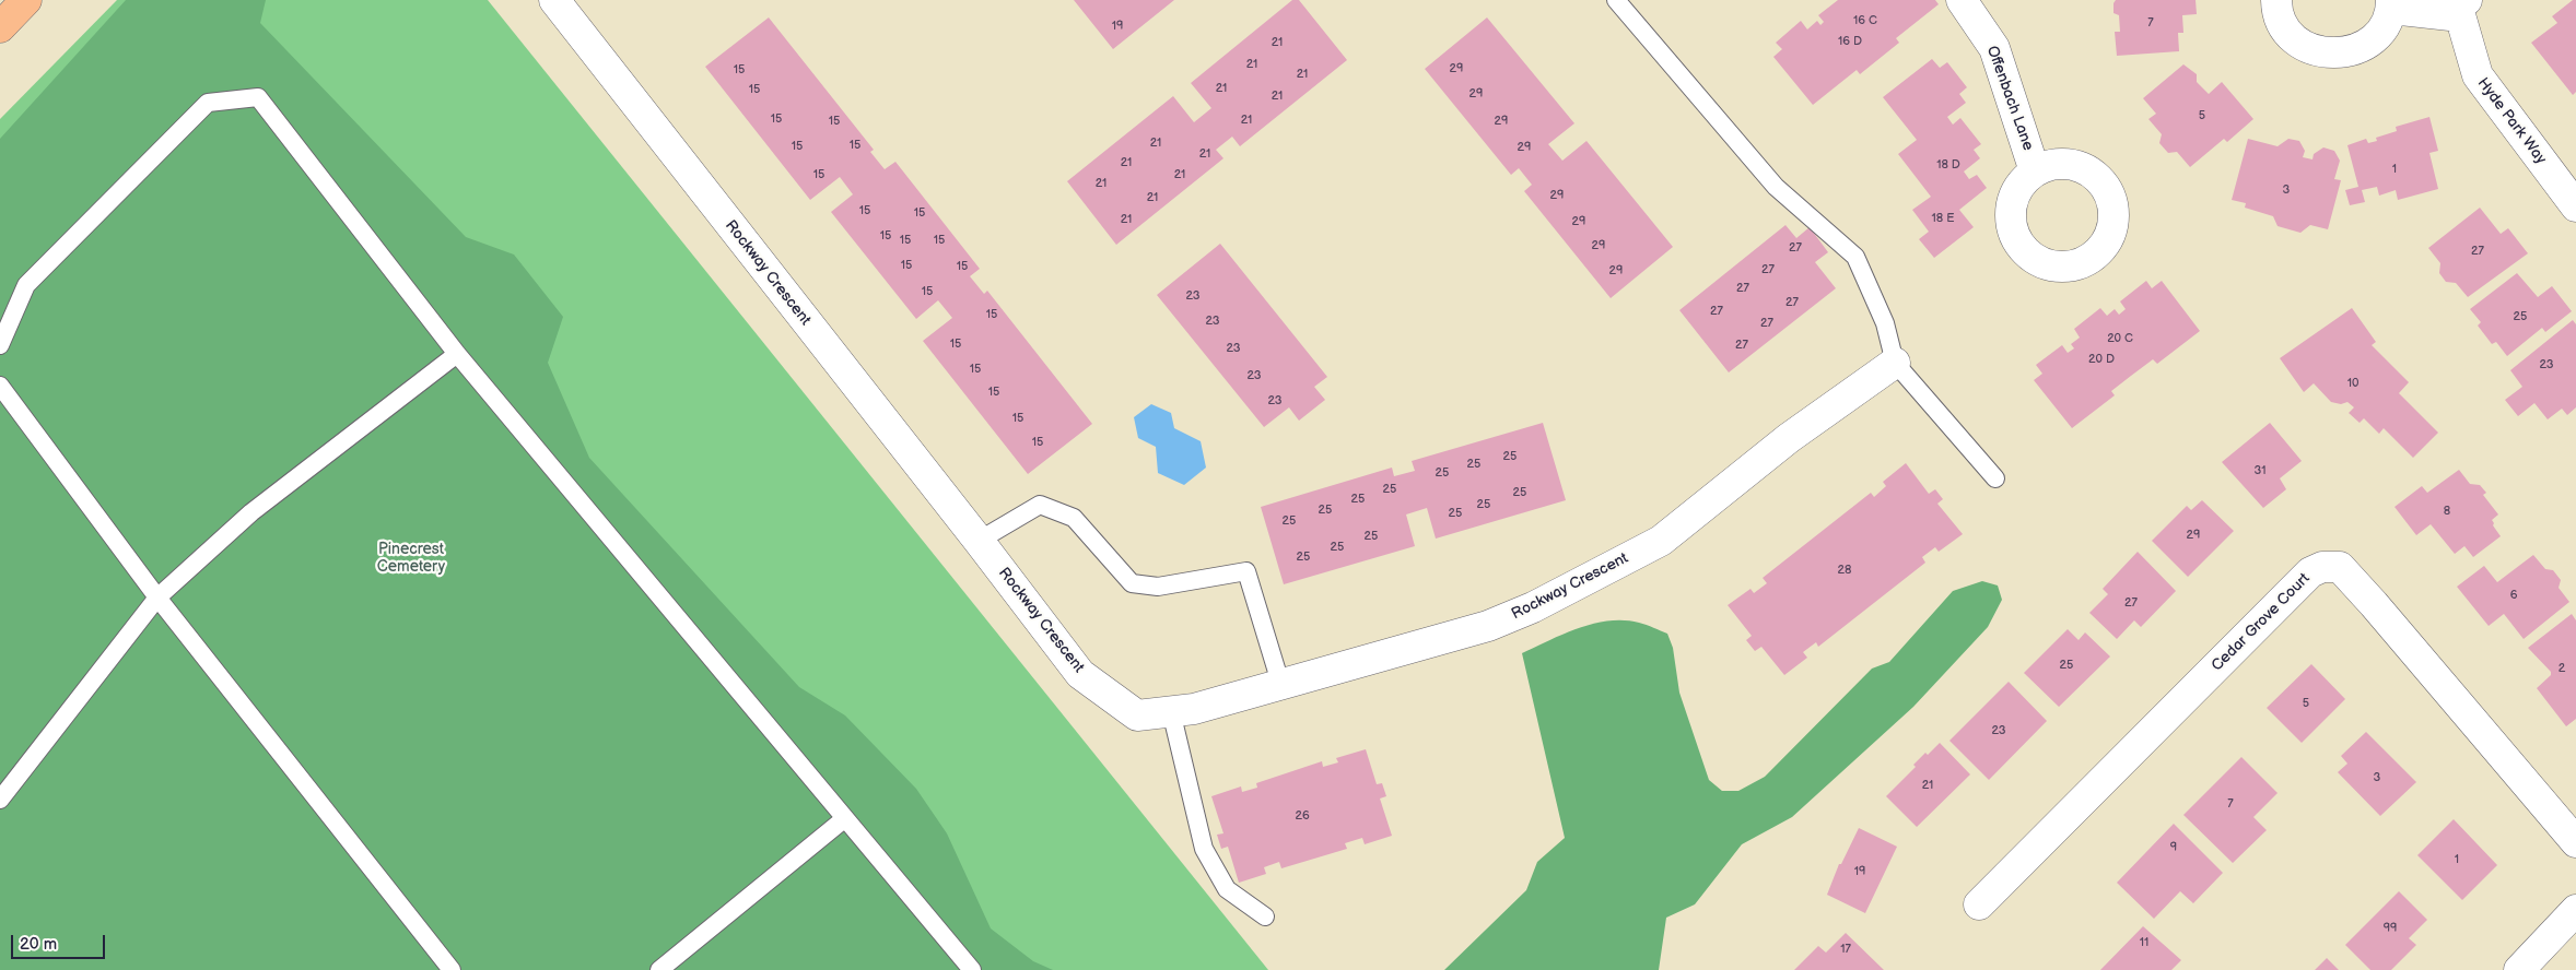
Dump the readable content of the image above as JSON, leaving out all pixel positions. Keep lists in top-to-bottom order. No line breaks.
{"streets":{"street":["Offenbach Lane","Hyde Park Way","Rockway Crescent","Cedar Grove Court"]},"parks":["Pinecrest Cemetery"],"house_numbers":["16 C","7","19","16 D","21","21","29","15","21","21","15","29","21","5","15","21","15","29","21","15","15","29","21","21","18 D","1","15","21","21","3","29","21","15","15","18 E","21","29","15","15","15","29","27","27","15","15","27","29","27","15","23","27","27","15","25","23","27","20 C","15","27","23","20 D","23","15","23","10","15","23","15","15","25","25","31","25","25","25","25","25","25","8","25","25","29","25","25","25","28","6","27","25","2","5","23","3","21","7","26","9","1","19","99","11","17"],"scale_bar":"20 m"}
